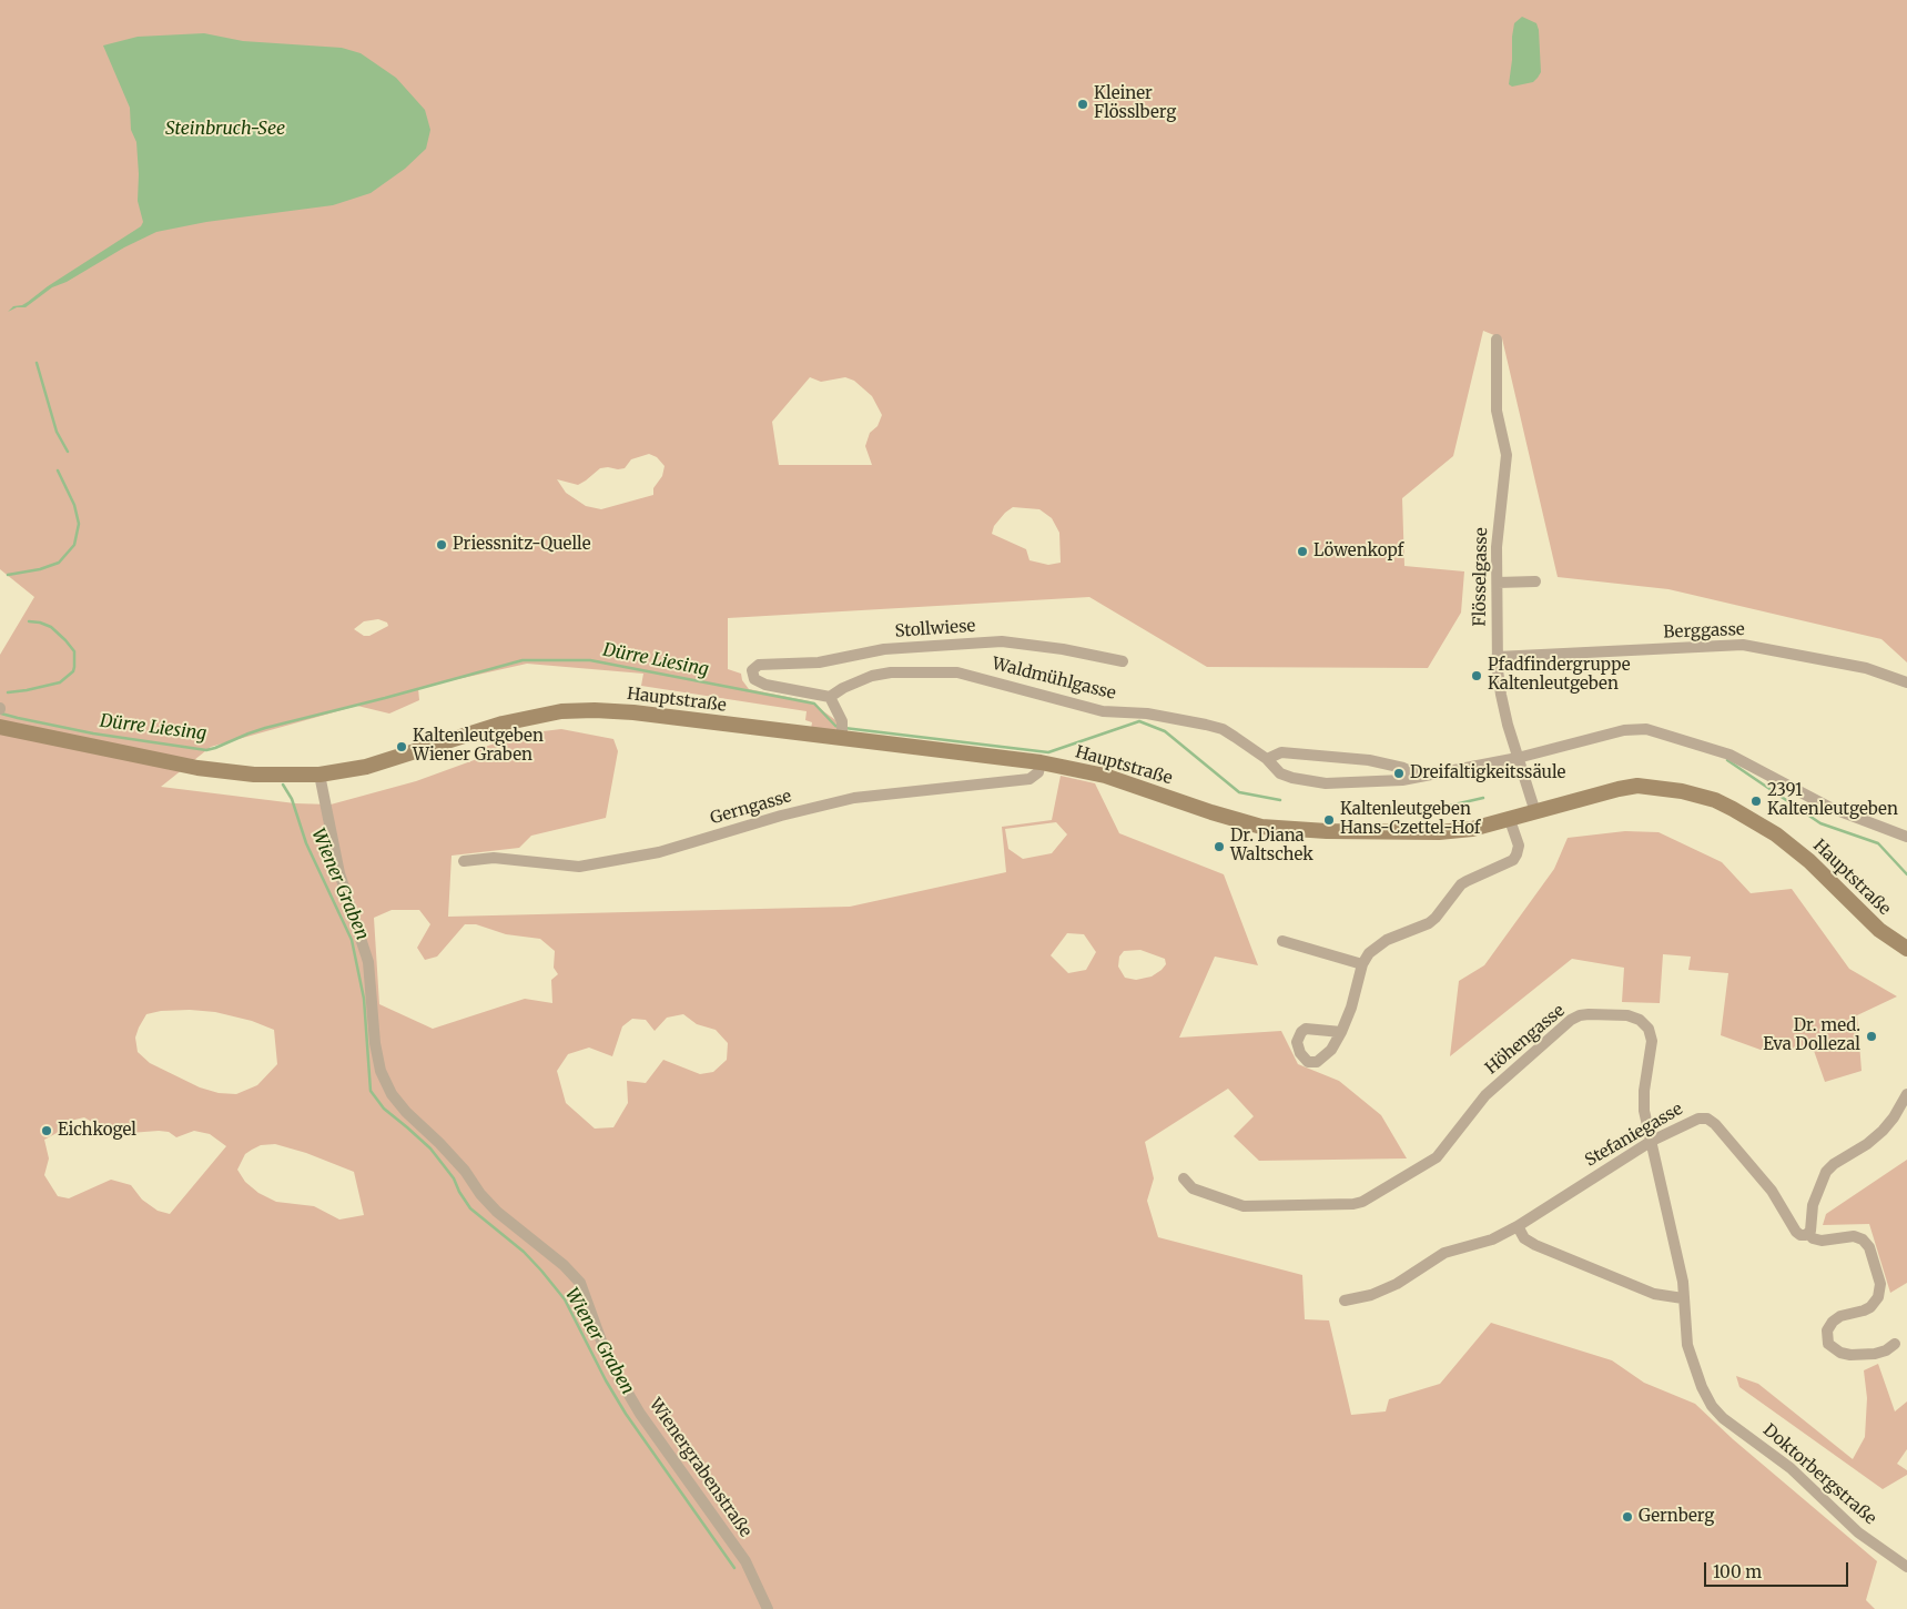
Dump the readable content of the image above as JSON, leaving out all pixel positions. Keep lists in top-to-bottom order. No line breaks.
{"streets":{"main road":["Hauptstraße"],"street":["Flösselgasse","Stollwiese","Berggasse","Waldmühlgasse","Gerngasse","Höhengasse","Stefaniegasse","Wienergrabenstraße","Doktorbergstraße"]},"crossings":[["Flösselgasse","Berggasse"],["Flösselgasse","Waldmühlgasse"],["Flösselgasse","Hauptstraße"],["Stollwiese","Waldmühlgasse"],["Hauptstraße","Gerngasse"],["Hauptstraße","Wienergrabenstraße"],["Höhengasse","Stefaniegasse"],["Höhengasse","Doktorbergstraße"]],"water":["Steinbruch-See","Dürre Liesing","Wiener Graben"],"places":["Kleiner Flösslberg","Priessnitz-Quelle","Löwenkopf","Pfadfindergruppe Kaltenleutgeben","Kaltenleutgeben Wiener Graben","Dreifaltigkeitssäule","2391 Kaltenleutgeben","Kaltenleutgeben Hans-Czettel-Hof","Dr. Diana Waltschek","Dr. med. Eva Dollezal","Eichkogel","Gernberg"],"scale_bar":"100 m"}
